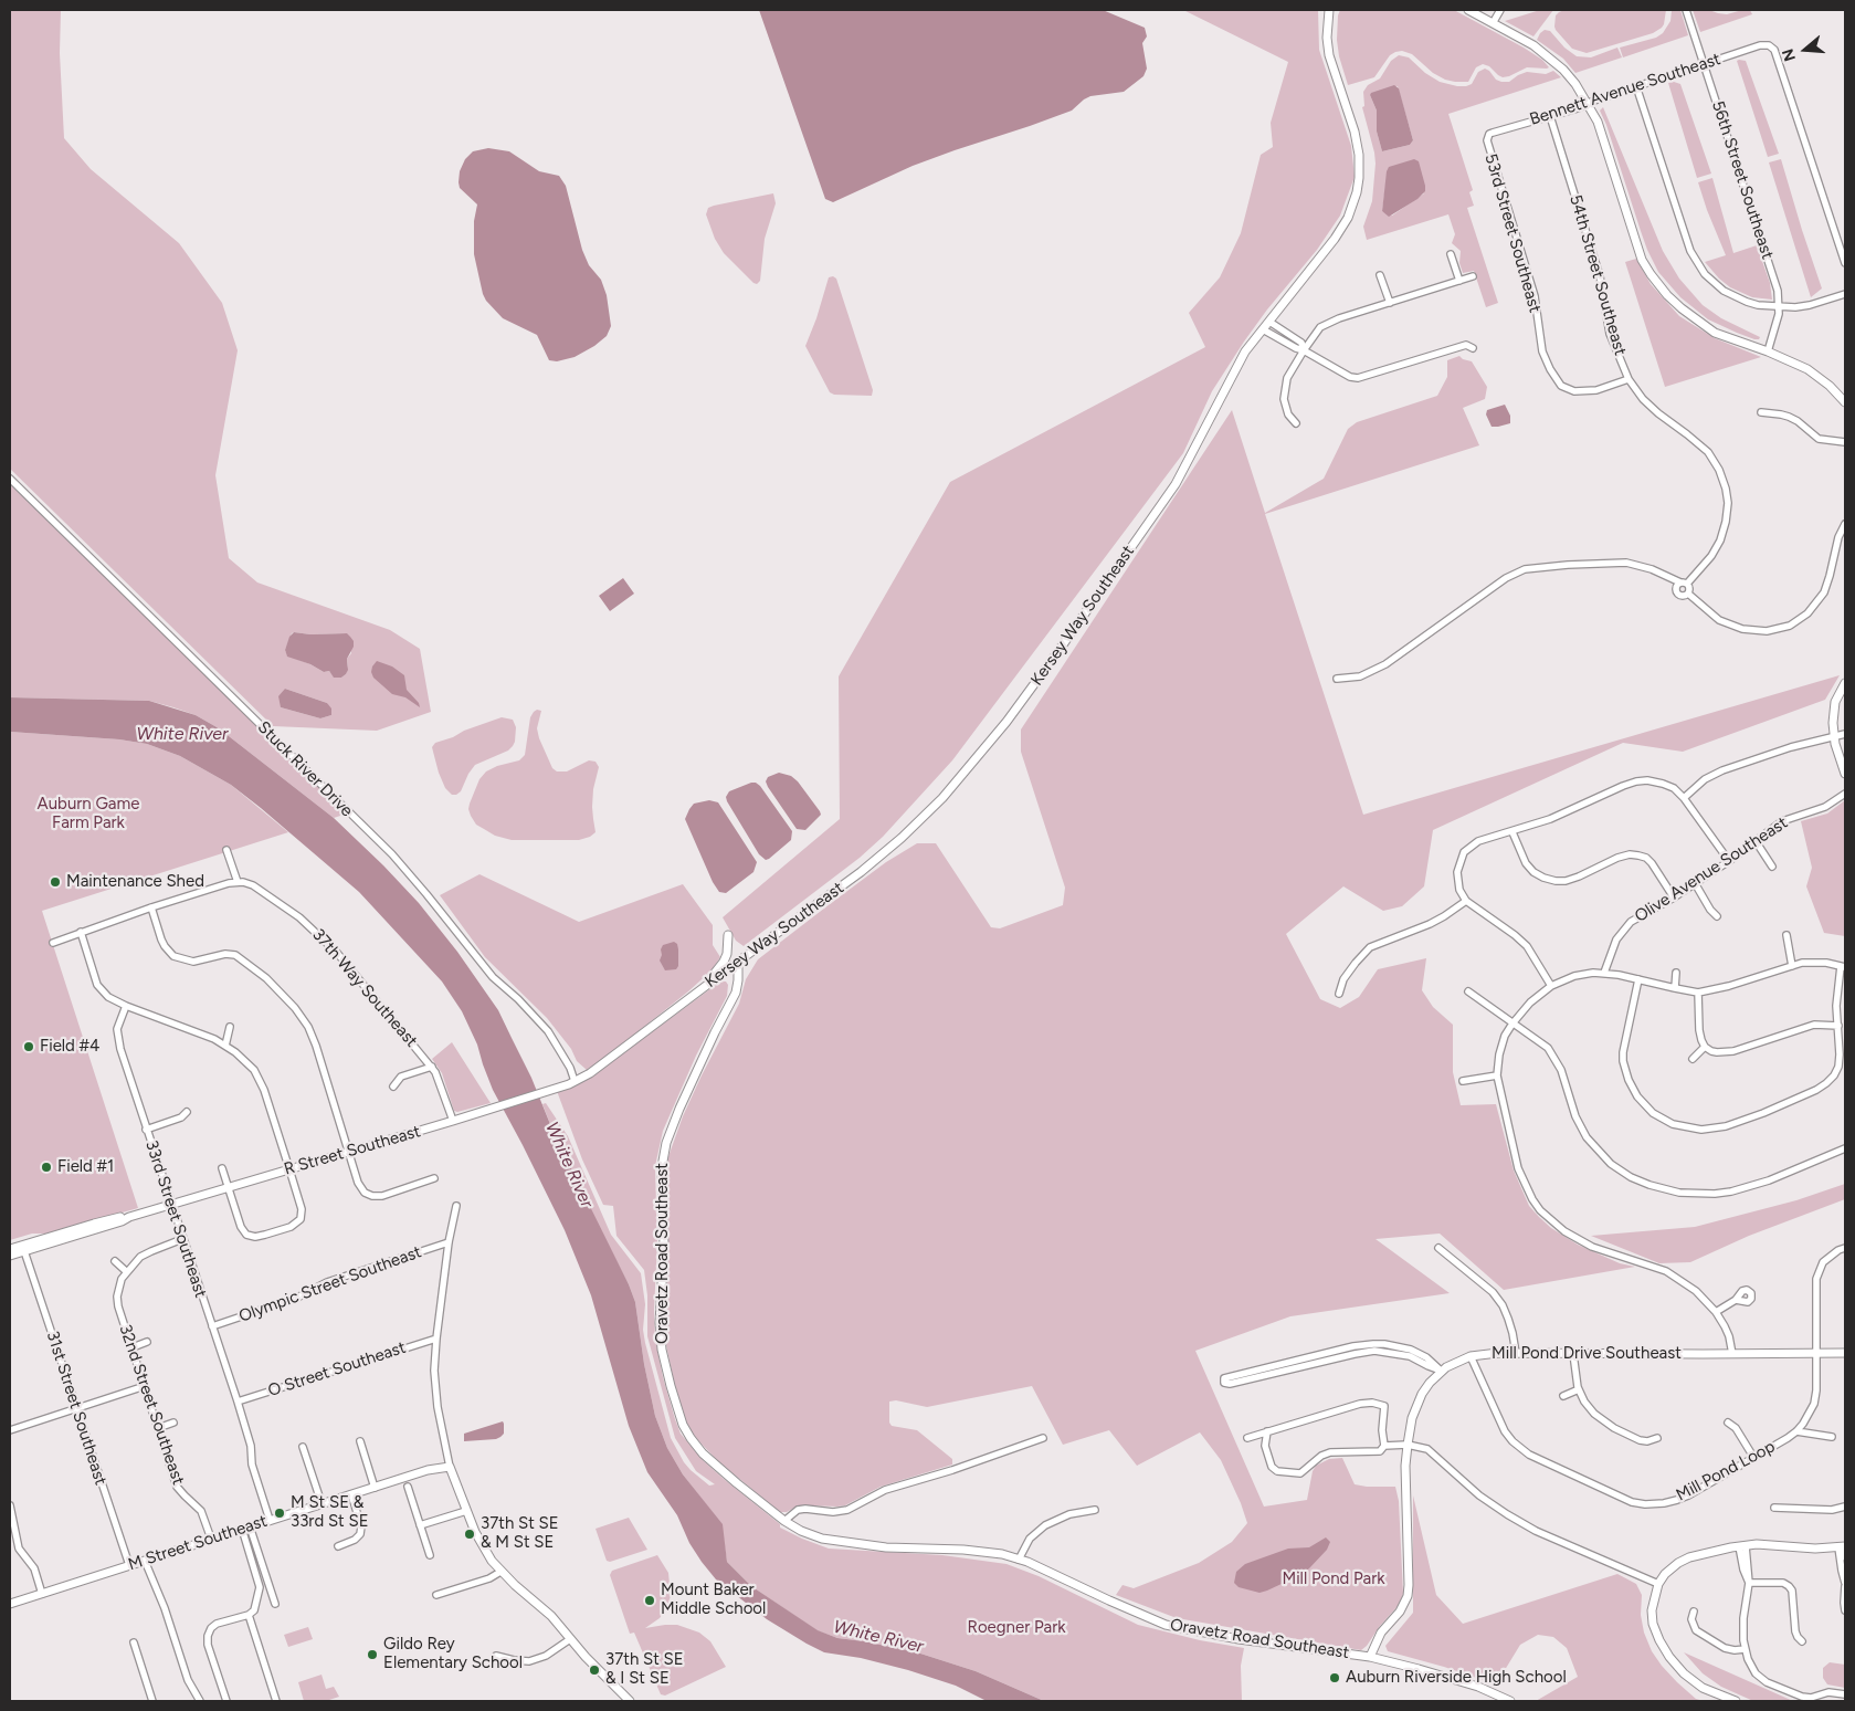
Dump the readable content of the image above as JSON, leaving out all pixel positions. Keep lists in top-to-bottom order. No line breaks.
{"streets":{"street":["Bennett Avenue Southeast","56th Street Southeast","53rd Street Southeast","54th Street Southeast","Kersey Way Southeast","Stuck River Drive","Olive Avenue Southeast","37th Way Southeast","R Street Southeast","33rd Street Southeast","Oravetz Road Southeast","Olympic Street Southeast","Mill Pond Drive Southeast","O Street Southeast","32nd Street Southeast","31st Street Southeast","Mill Pond Loop","M Street Southeast"]},"crossings":[["Bennett Avenue Southeast","56th Street Southeast"],["Bennett Avenue Southeast","53rd Street Southeast"],["Bennett Avenue Southeast","54th Street Southeast"],["53rd Street Southeast","54th Street Southeast"],["Kersey Way Southeast","Stuck River Drive"],["Kersey Way Southeast","R Street Southeast"],["Kersey Way Southeast","Oravetz Road Southeast"],["Stuck River Drive","R Street Southeast"],["37th Way Southeast","R Street Southeast"],["R Street Southeast","33rd Street Southeast"],["R Street Southeast","31st Street Southeast"],["33rd Street Southeast","Olympic Street Southeast"],["33rd Street Southeast","O Street Southeast"],["33rd Street Southeast","M Street Southeast"],["Oravetz Road Southeast","Mill Pond Drive Southeast"],["Mill Pond Drive Southeast","Mill Pond Loop"],["32nd Street Southeast","M Street Southeast"],["31st Street Southeast","M Street Southeast"]],"water":["White River"],"parks":["Auburn Game Farm Park","Mill Pond Park","Roegner Park"],"places":["Maintenance Shed","Field #4","Field #1","M St SE & 33rd St SE","37th St SE & M St SE","Mount Baker Middle School","Gildo Rey Elementary School","37th St SE & I St SE","Auburn Riverside High School"],"north":"left"}
